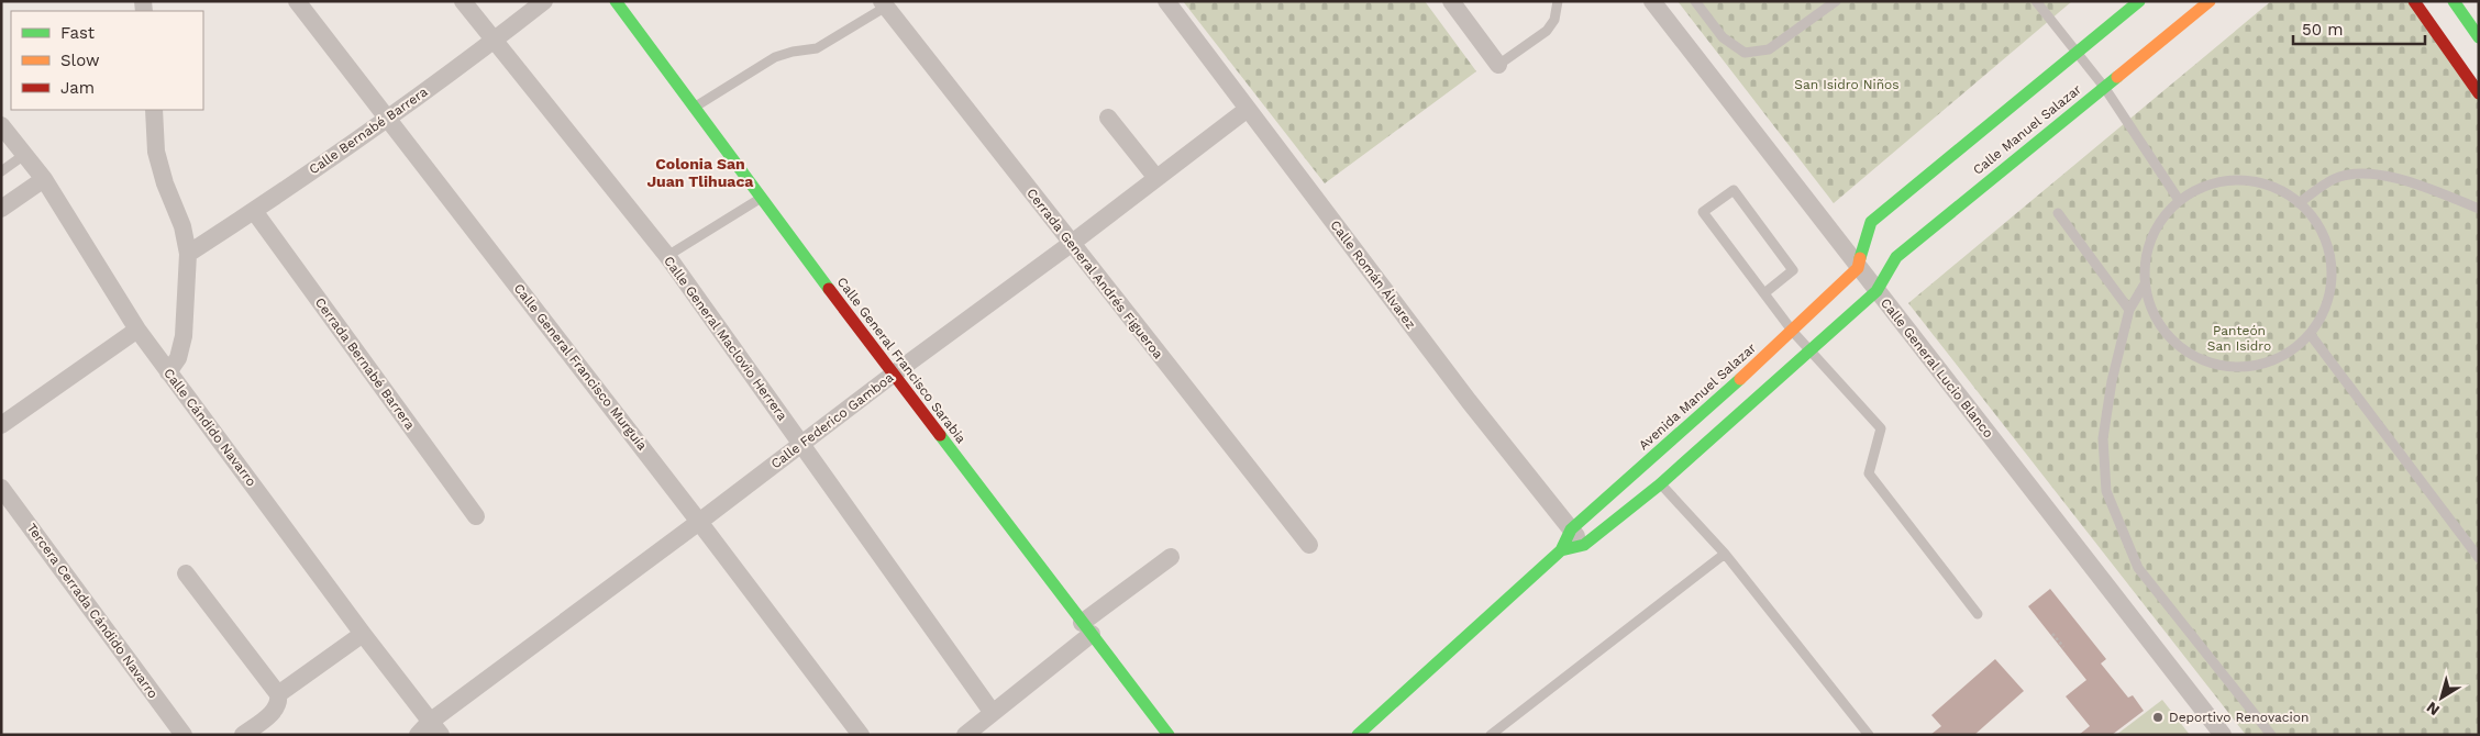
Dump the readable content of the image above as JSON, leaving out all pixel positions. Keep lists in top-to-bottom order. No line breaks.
{"streets":{"street":["Calle Manuel Salazar","Calle Bernabé Barrera","Cerrada General Andrés Figueroa","Calle Román Álvarez","Calle General Maclovio Herrera","Calle General Francisco Sarabia","Cerrada Bernabé Barrera","Calle General Francisco Murguía","Calle General Lucio Blanco","Avenida Manuel Salazar","Calle Federico Gamboa","Calle Cándido Navarro","Tercera Cerrada Cándido Navarro"]},"crossings":[["Calle Manuel Salazar","Calle General Lucio Blanco"],["Calle Manuel Salazar","Avenida Manuel Salazar"],["Calle Bernabé Barrera","Calle General Maclovio Herrera"],["Calle Bernabé Barrera","Cerrada Bernabé Barrera"],["Calle Bernabé Barrera","Calle General Francisco Murguía"],["Cerrada General Andrés Figueroa","Calle Federico Gamboa"],["Calle Román Álvarez","Avenida Manuel Salazar"],["Calle Román Álvarez","Calle Federico Gamboa"],["Calle General Maclovio Herrera","Calle Federico Gamboa"],["Calle General Francisco Sarabia","Calle Federico Gamboa"],["Calle General Francisco Murguía","Calle Federico Gamboa"],["Calle General Lucio Blanco","Avenida Manuel Salazar"],["Calle Federico Gamboa","Calle Cándido Navarro"]],"districts":["Colonia San Juan Tlihuaca"],"parks":["San Isidro Niños","Panteón San Isidro"],"places":["Deportivo Renovacion"],"legend":["Fast","Slow","Jam"],"scale_bar":"50 m","north":"bottom left"}
